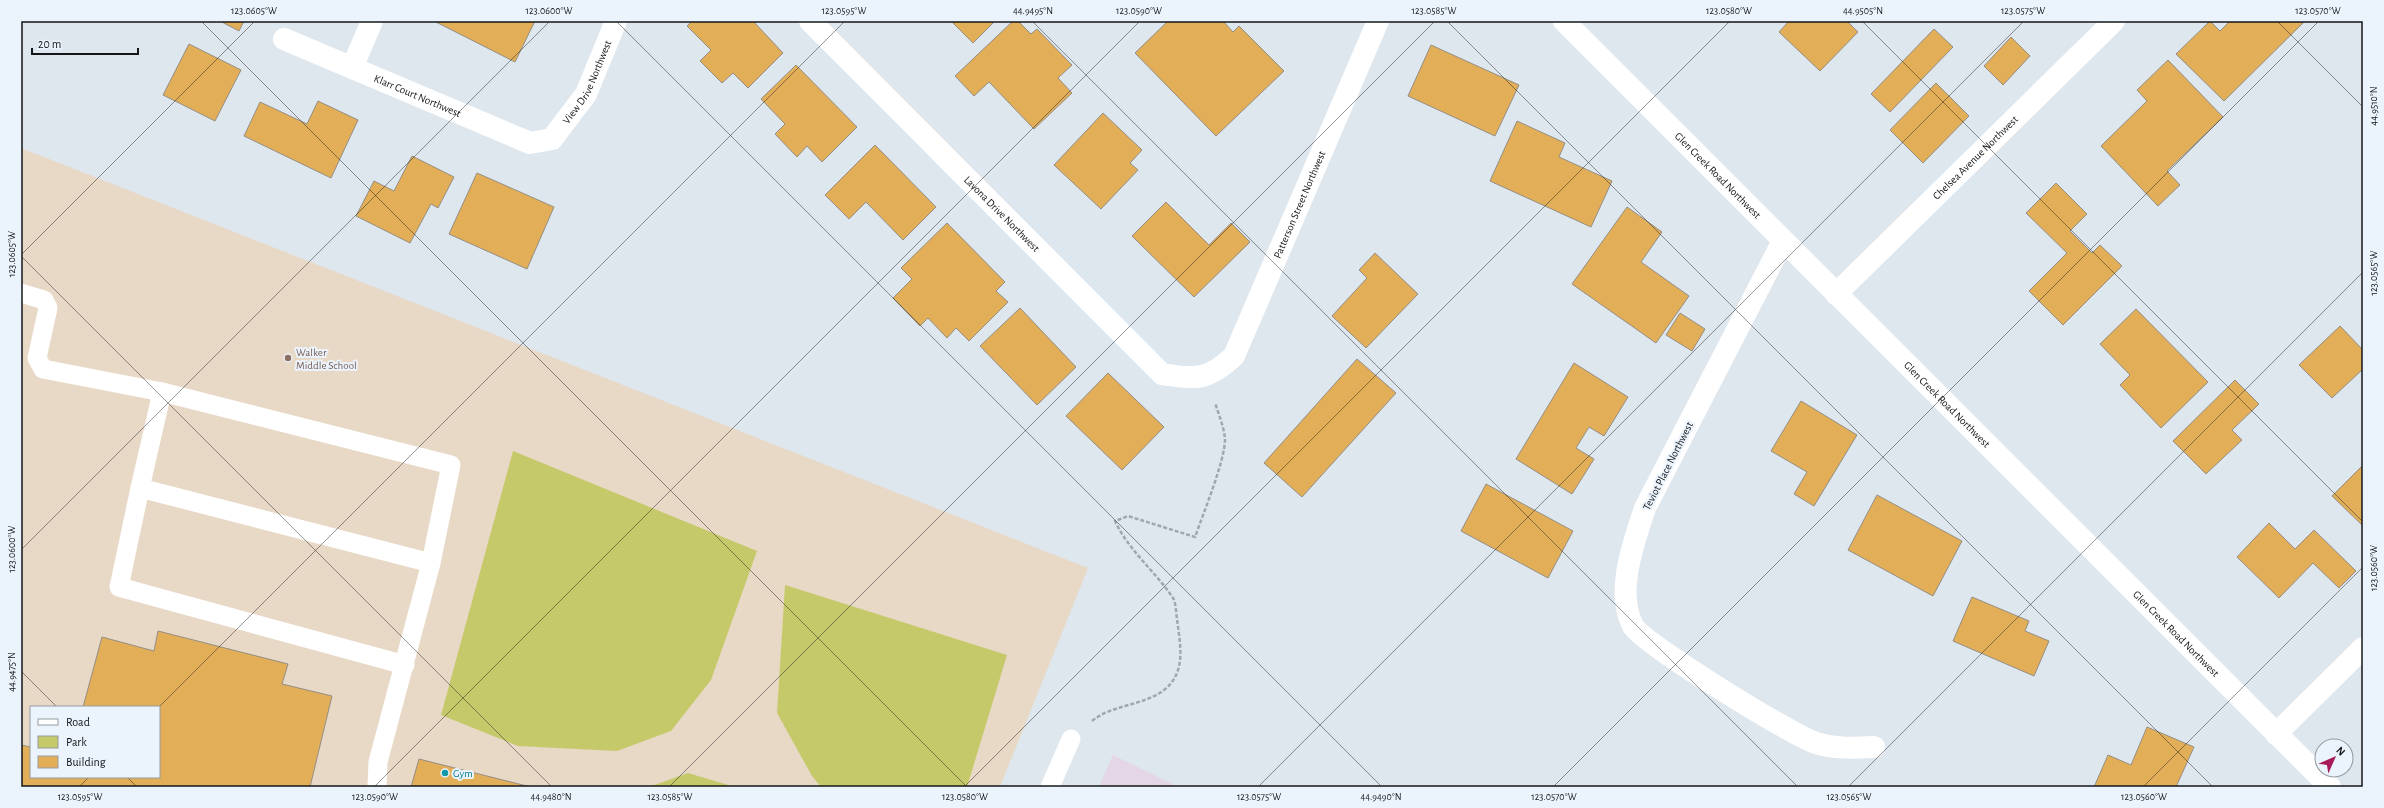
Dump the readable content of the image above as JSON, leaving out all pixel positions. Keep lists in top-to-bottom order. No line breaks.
{"streets":{"street":["View Drive Northwest","Klarr Court Northwest","Chelsea Avenue Northwest","Glen Creek Road Northwest","Patterson Street Northwest","Lavona Drive Northwest","Teviot Place Northwest"]},"crossings":[["View Drive Northwest","Klarr Court Northwest"],["Chelsea Avenue Northwest","Glen Creek Road Northwest"],["Glen Creek Road Northwest","Teviot Place Northwest"],["Patterson Street Northwest","Lavona Drive Northwest"]],"places":["Walker Middle School","Gym"],"legend":["Road","Park","Building"],"scale_bar":"20 m","north":"top right","coordinates":["123.0605°W","123.0600°W","123.0595°W","44.9495°N","123.0590°W","123.0585°W","123.0580°W","44.9505°N","123.0575°W","123.0570°W","44.9510°N","123.0565°W","123.0560°W","44.9475°N","44.9480°N","44.9490°N"]}
